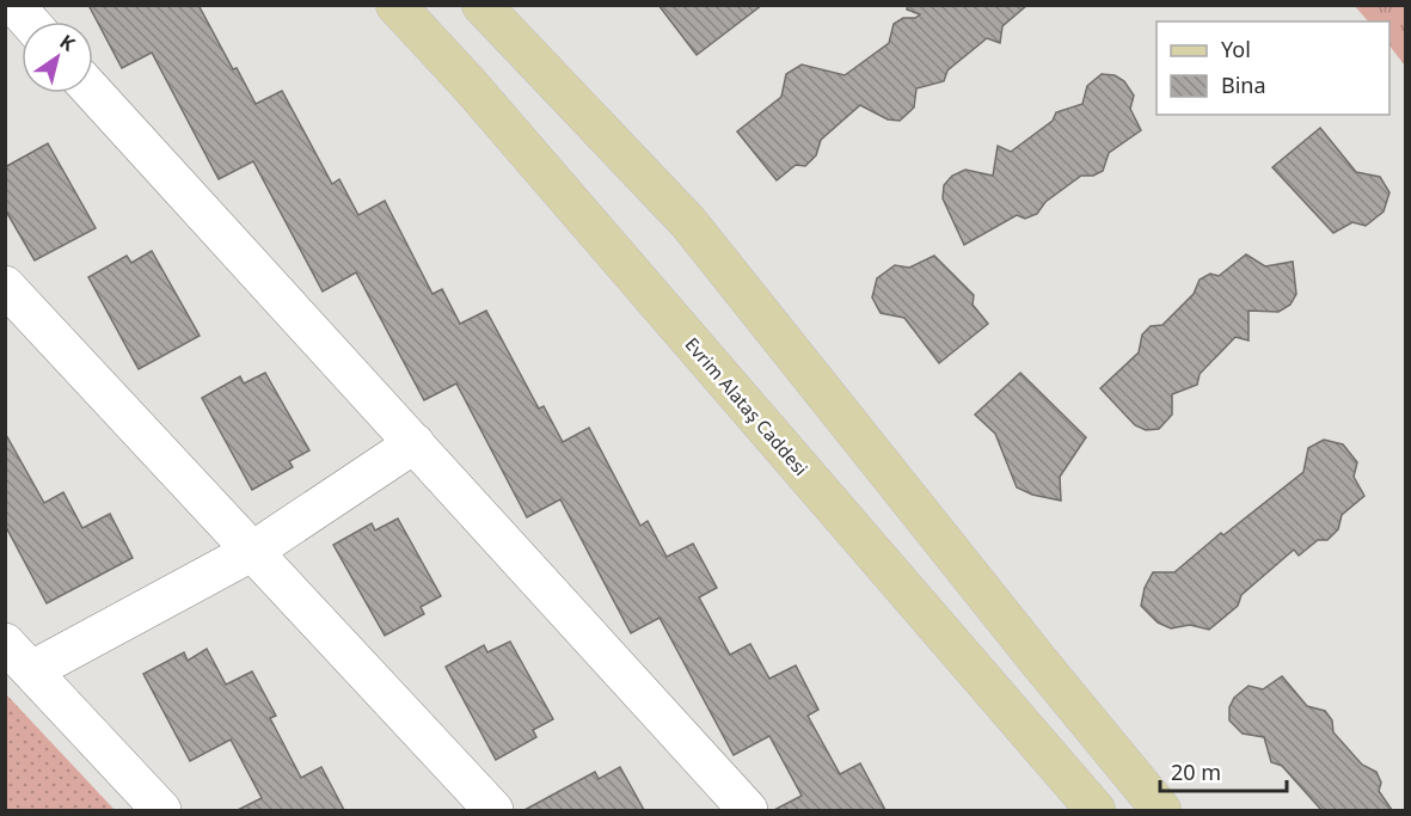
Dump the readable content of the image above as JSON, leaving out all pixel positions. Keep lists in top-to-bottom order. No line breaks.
{"streets":{"main road":["Evrim Alataş Caddesi"]},"legend":["Yol","Bina"],"scale_bar":"20 m","north":"top right"}
